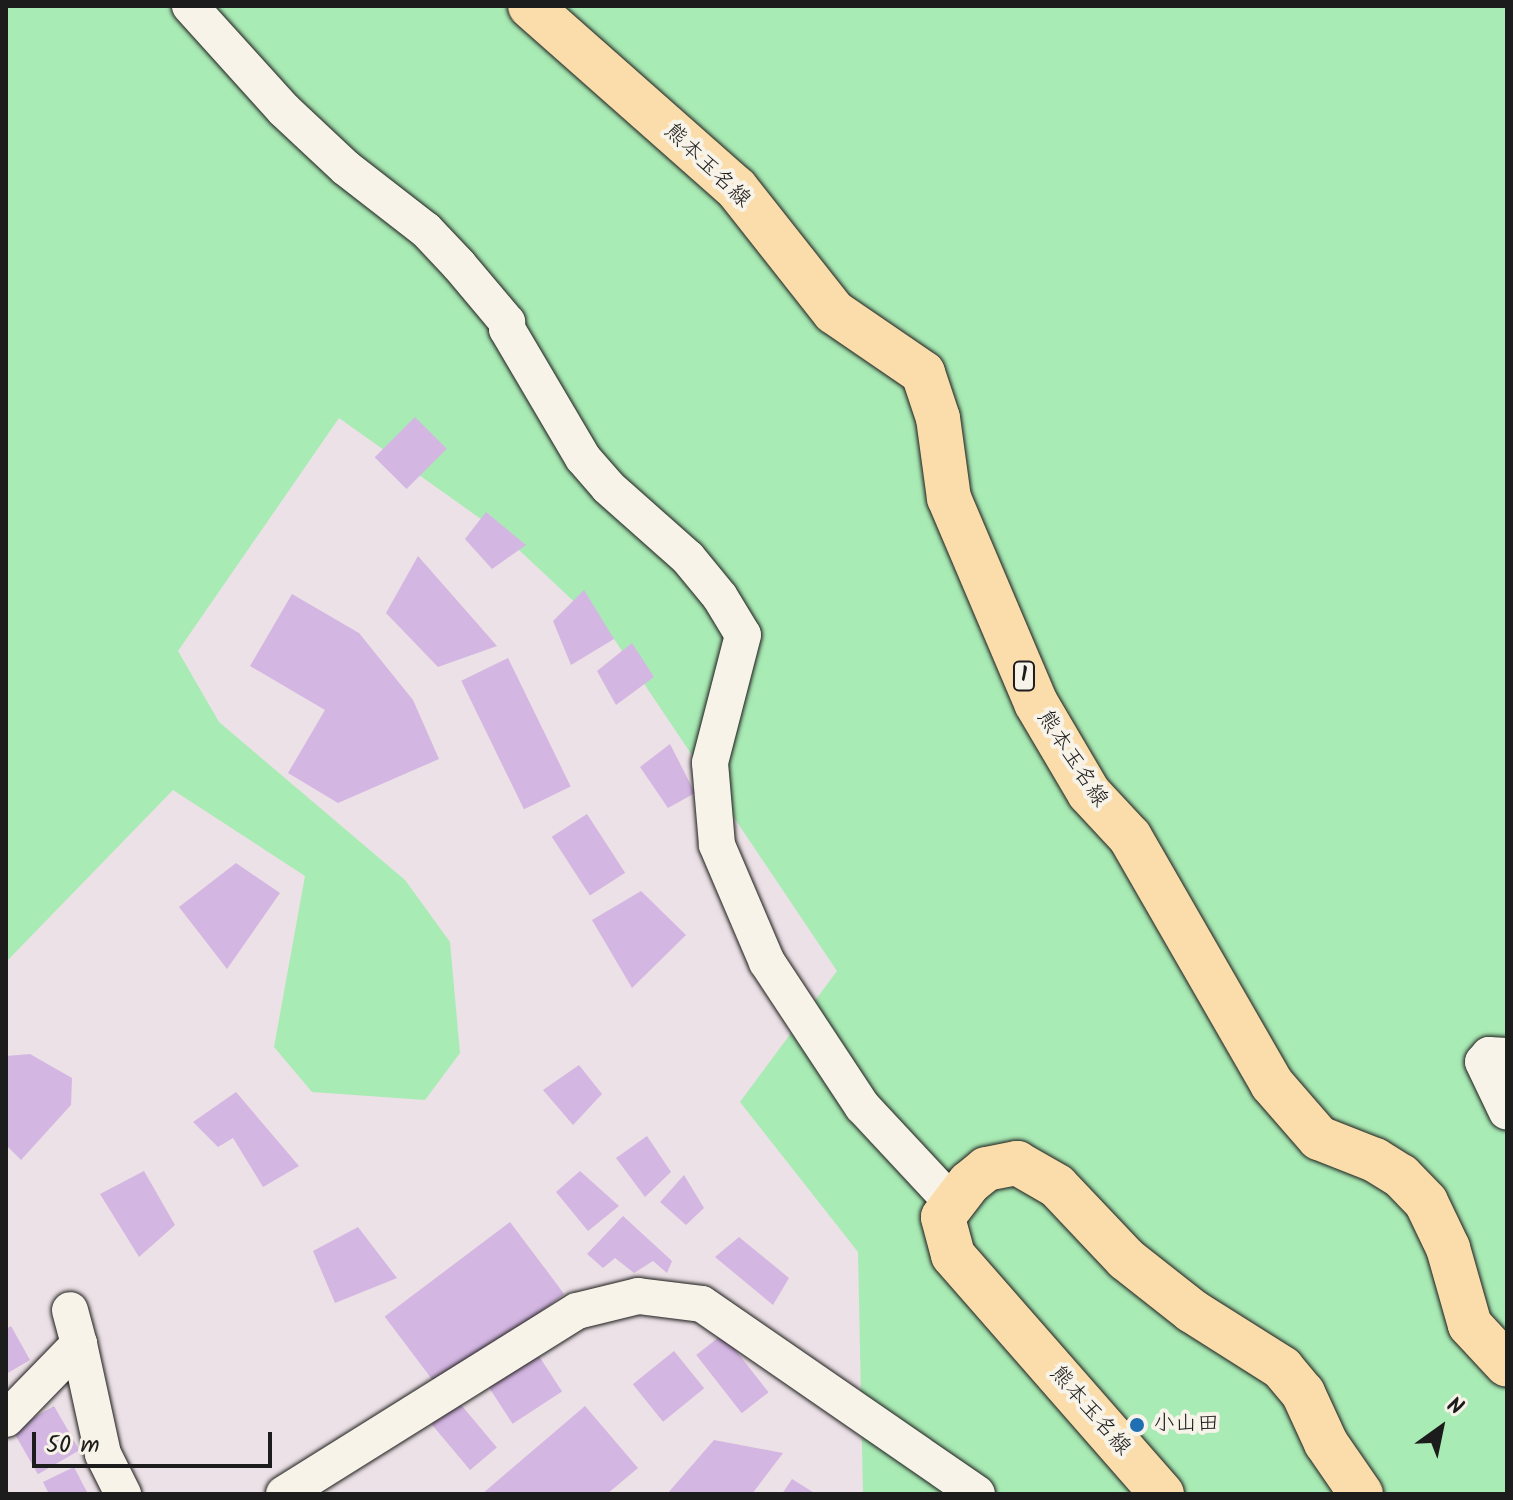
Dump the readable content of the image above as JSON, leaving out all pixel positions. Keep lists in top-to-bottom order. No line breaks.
{"streets":{"main road":["熊本玉名線","1"]},"places":["小山田"],"scale_bar":"50 m","north":"top right"}
